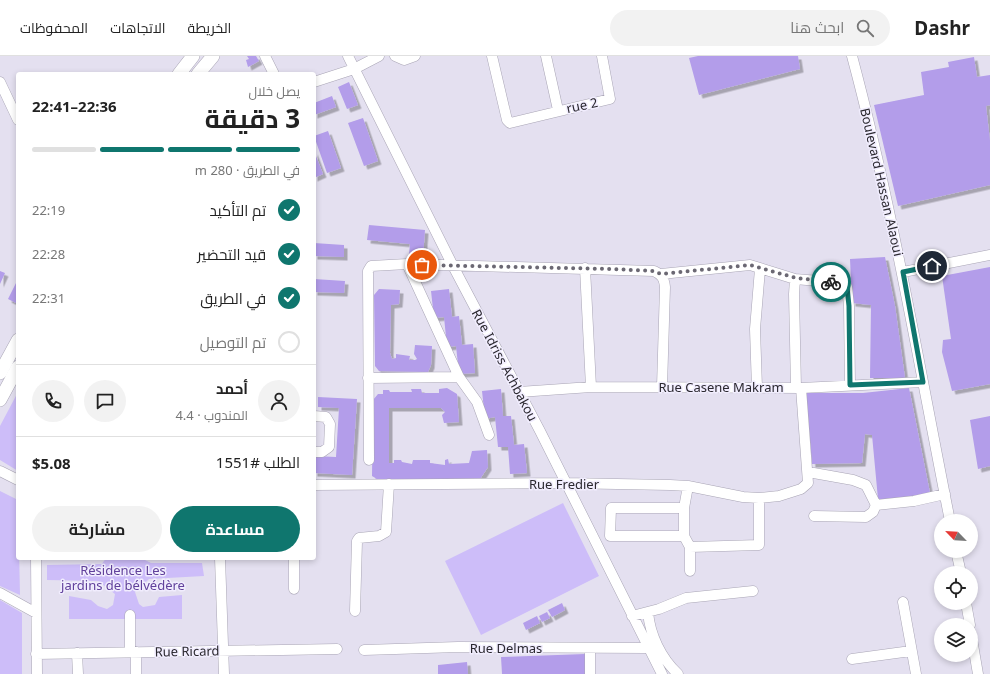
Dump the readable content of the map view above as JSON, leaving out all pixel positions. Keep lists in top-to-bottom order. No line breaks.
{"streets":{"street":["rue 2","Boulevard Hassan Alaoui","Rue Idriss Achbakou","Rue Casene Makram","Rue Fredier","Rue Delmas","Rue Ricard"]},"crossings":[["Boulevard Hassan Alaoui","Rue Casene Makram"],["Rue Idriss Achbakou","Rue Casene Makram"],["Rue Idriss Achbakou","Rue Fredier"],["Rue Idriss Achbakou","Rue Delmas"]],"parks":["Résidence Les jardins de bélvédère"],"north":"top left","page":{"header":"Dashr","search":"ابحث هنا","nav":["الخريطة","الاتجاهات","المحفوظات"],"heading":["3 دقيقة","يصل خلال","22:36–22:41"],"panel":["أحمد","المندوب · 4.4","الطلب #1551","$5.08"],"bar":"في الطريق · 280 m","list":[["تم التأكيد","22:19"],["قيد التحضير","22:28"],["في الطريق","22:31"],"تم التوصيل"],"buttons":["مساعدة","مشاركة"]}}
